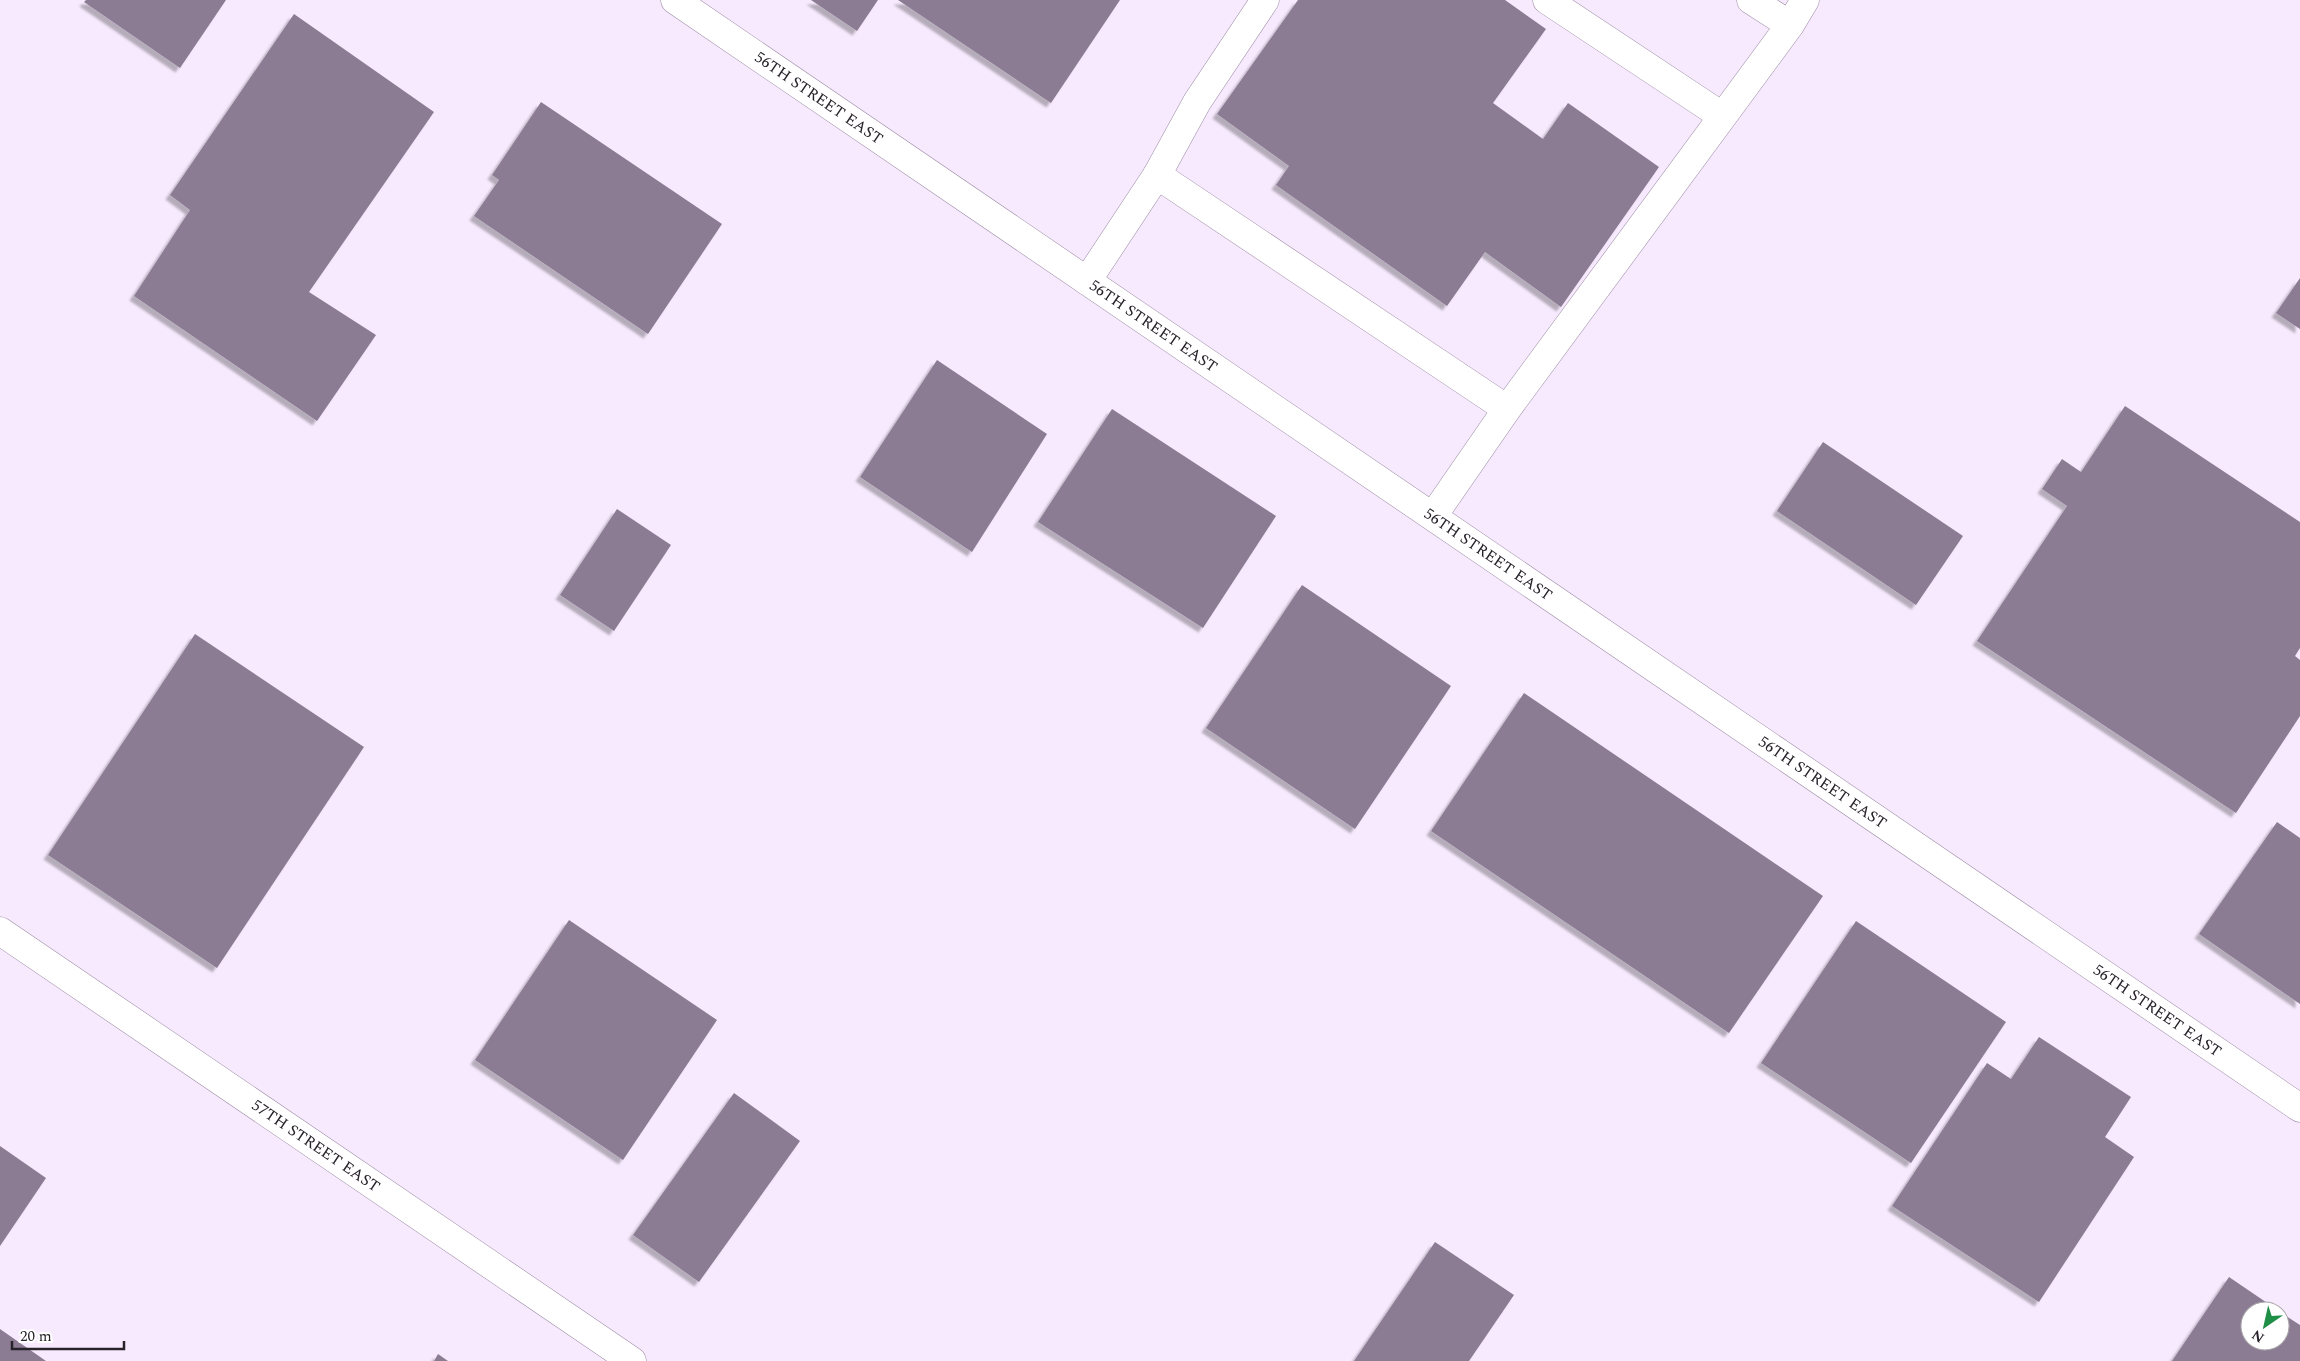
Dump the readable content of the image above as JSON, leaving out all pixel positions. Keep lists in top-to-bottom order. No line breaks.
{"streets":{"street":["56TH STREET EAST","57TH STREET EAST"]},"scale_bar":"20 m","north":"bottom left"}
